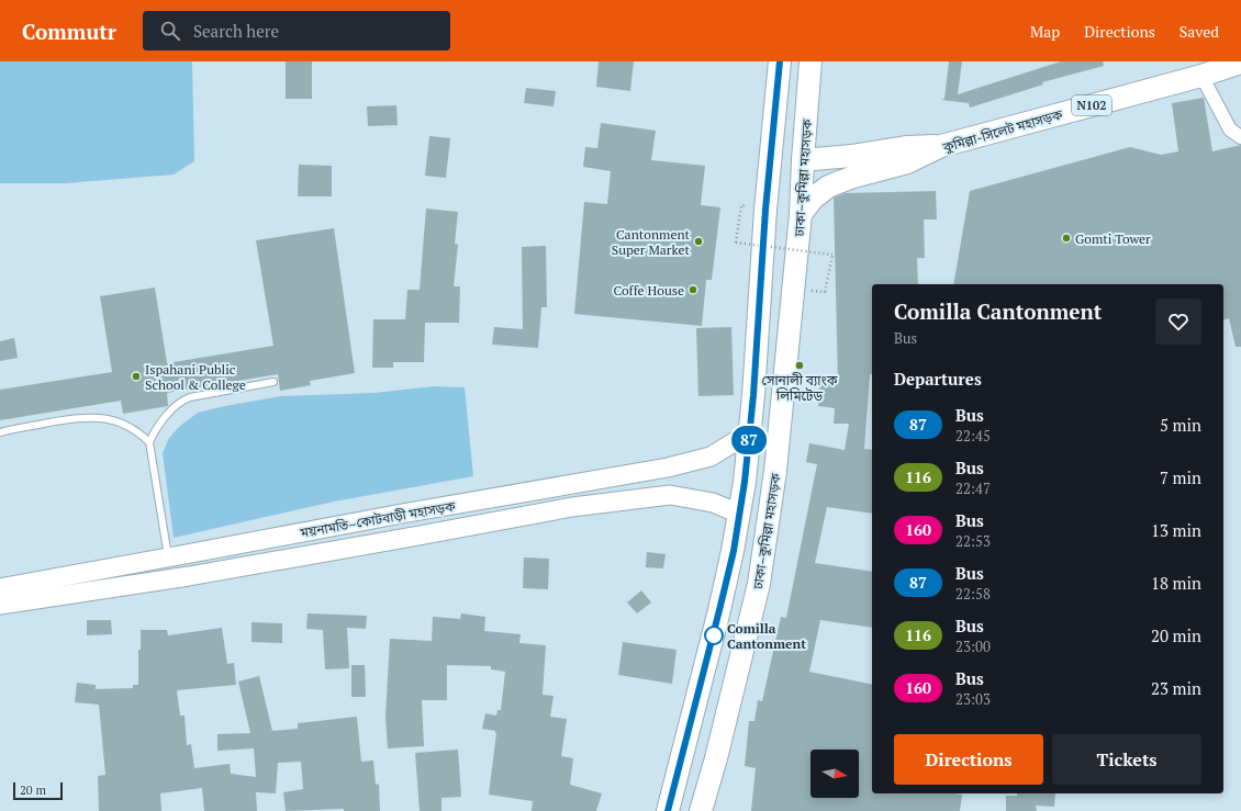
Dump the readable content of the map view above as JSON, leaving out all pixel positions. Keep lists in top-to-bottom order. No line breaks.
{"streets":{"highway":["N102","কুমিল্লা-সিলেট মহাসড়ক","ঢাকা–কুমিল্লা মহাসড়ক"],"main road":["ময়নামতি–কোটবাড়ী মহাসড়ক"]},"crossings":[["N102","কুমিল্লা-সিলেট মহাসড়ক"],["N102","ঢাকা–কুমিল্লা মহাসড়ক"],["কুমিল্লা-সিলেট মহাসড়ক","ঢাকা–কুমিল্লা মহাসড়ক"]],"places":["Gomti Tower","Cantonment Super Market","Coffe House","সোনালী ব্যাংক লিমিটেড","Ispahani Public School & College","Comilla Cantonment"],"lines":["bus line 87"],"scale_bar":"20 m","north":"right","page":{"header":"Commutr","search":"Search here","nav":["Map","Directions","Saved"],"on_map":"87","heading":[["Comilla Cantonment","Bus"],"Departures"],"list":[{"mark":"87","name":"Bus","note":"22:45","value":"5 min"},{"mark":"116","name":"Bus","note":"22:47","value":"7 min"},{"mark":"160","name":"Bus","note":"22:53","value":"13 min"},{"mark":"87","name":"Bus","note":"22:58","value":"18 min"},{"mark":"116","name":"Bus","note":"23:00","value":"20 min"},{"mark":"160","name":"Bus","note":"23:03","value":"23 min"}],"buttons":["Directions","Tickets"],"scale":"20 m"}}
